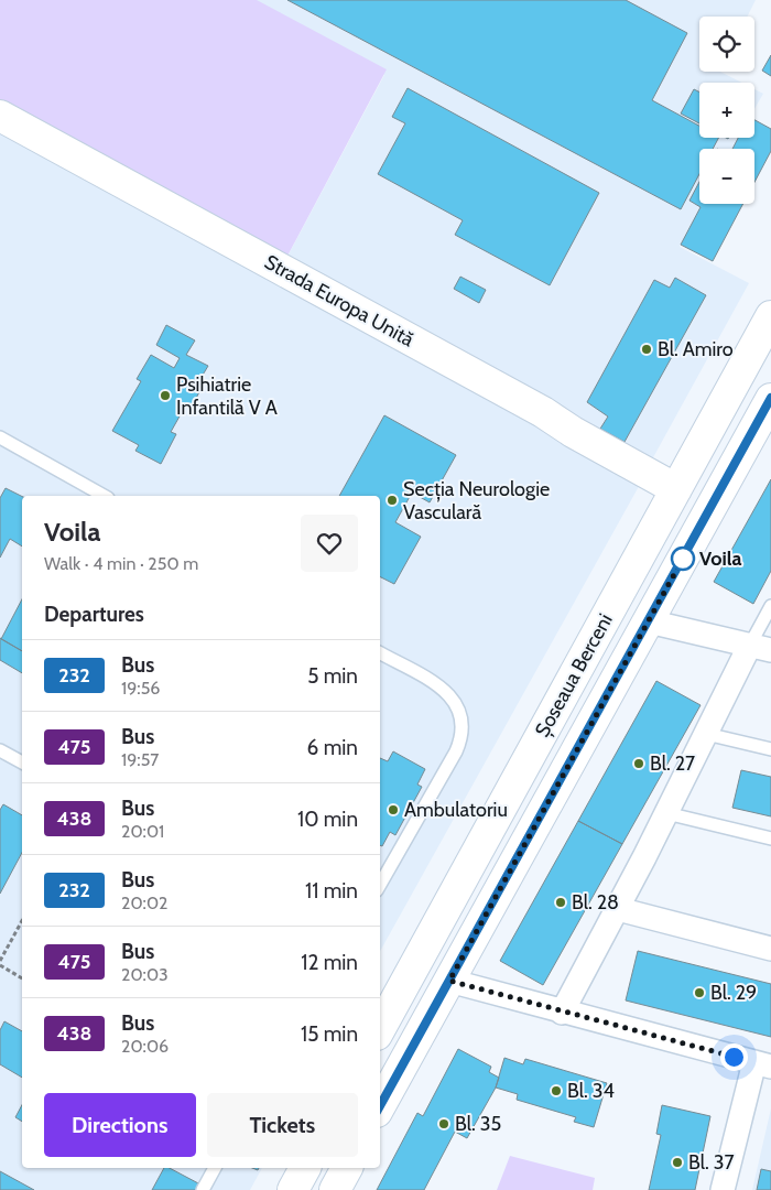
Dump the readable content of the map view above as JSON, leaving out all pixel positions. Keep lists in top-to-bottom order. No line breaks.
{"streets":{"main road":["Strada Europa Unită","Șoseaua Berceni"]},"crossings":[["Strada Europa Unită","Șoseaua Berceni"]],"places":["Bl. Amiro","Psihiatrie Infantilă V A","Secția Neurologie Vasculară","Voila","Bl. 27","Ambulatoriu","Bl. 28","Bl. 29","Bl. 34","Bl. 35","Bl. 37"],"lines":["bus line 232"],"page":{"map_buttons":["+","−"],"heading":[["Voila","Walk · 4 min · 250 m"],"Departures"],"list":[{"mark":"232","name":"Bus","note":"19:56","value":"5 min"},{"mark":"475","name":"Bus","note":"19:57","value":"6 min"},{"mark":"438","name":"Bus","note":"20:01","value":"10 min"},{"mark":"232","name":"Bus","note":"20:02","value":"11 min"},{"mark":"475","name":"Bus","note":"20:03","value":"12 min"},{"mark":"438","name":"Bus","note":"20:06","value":"15 min"}],"buttons":["Directions","Tickets"]}}
